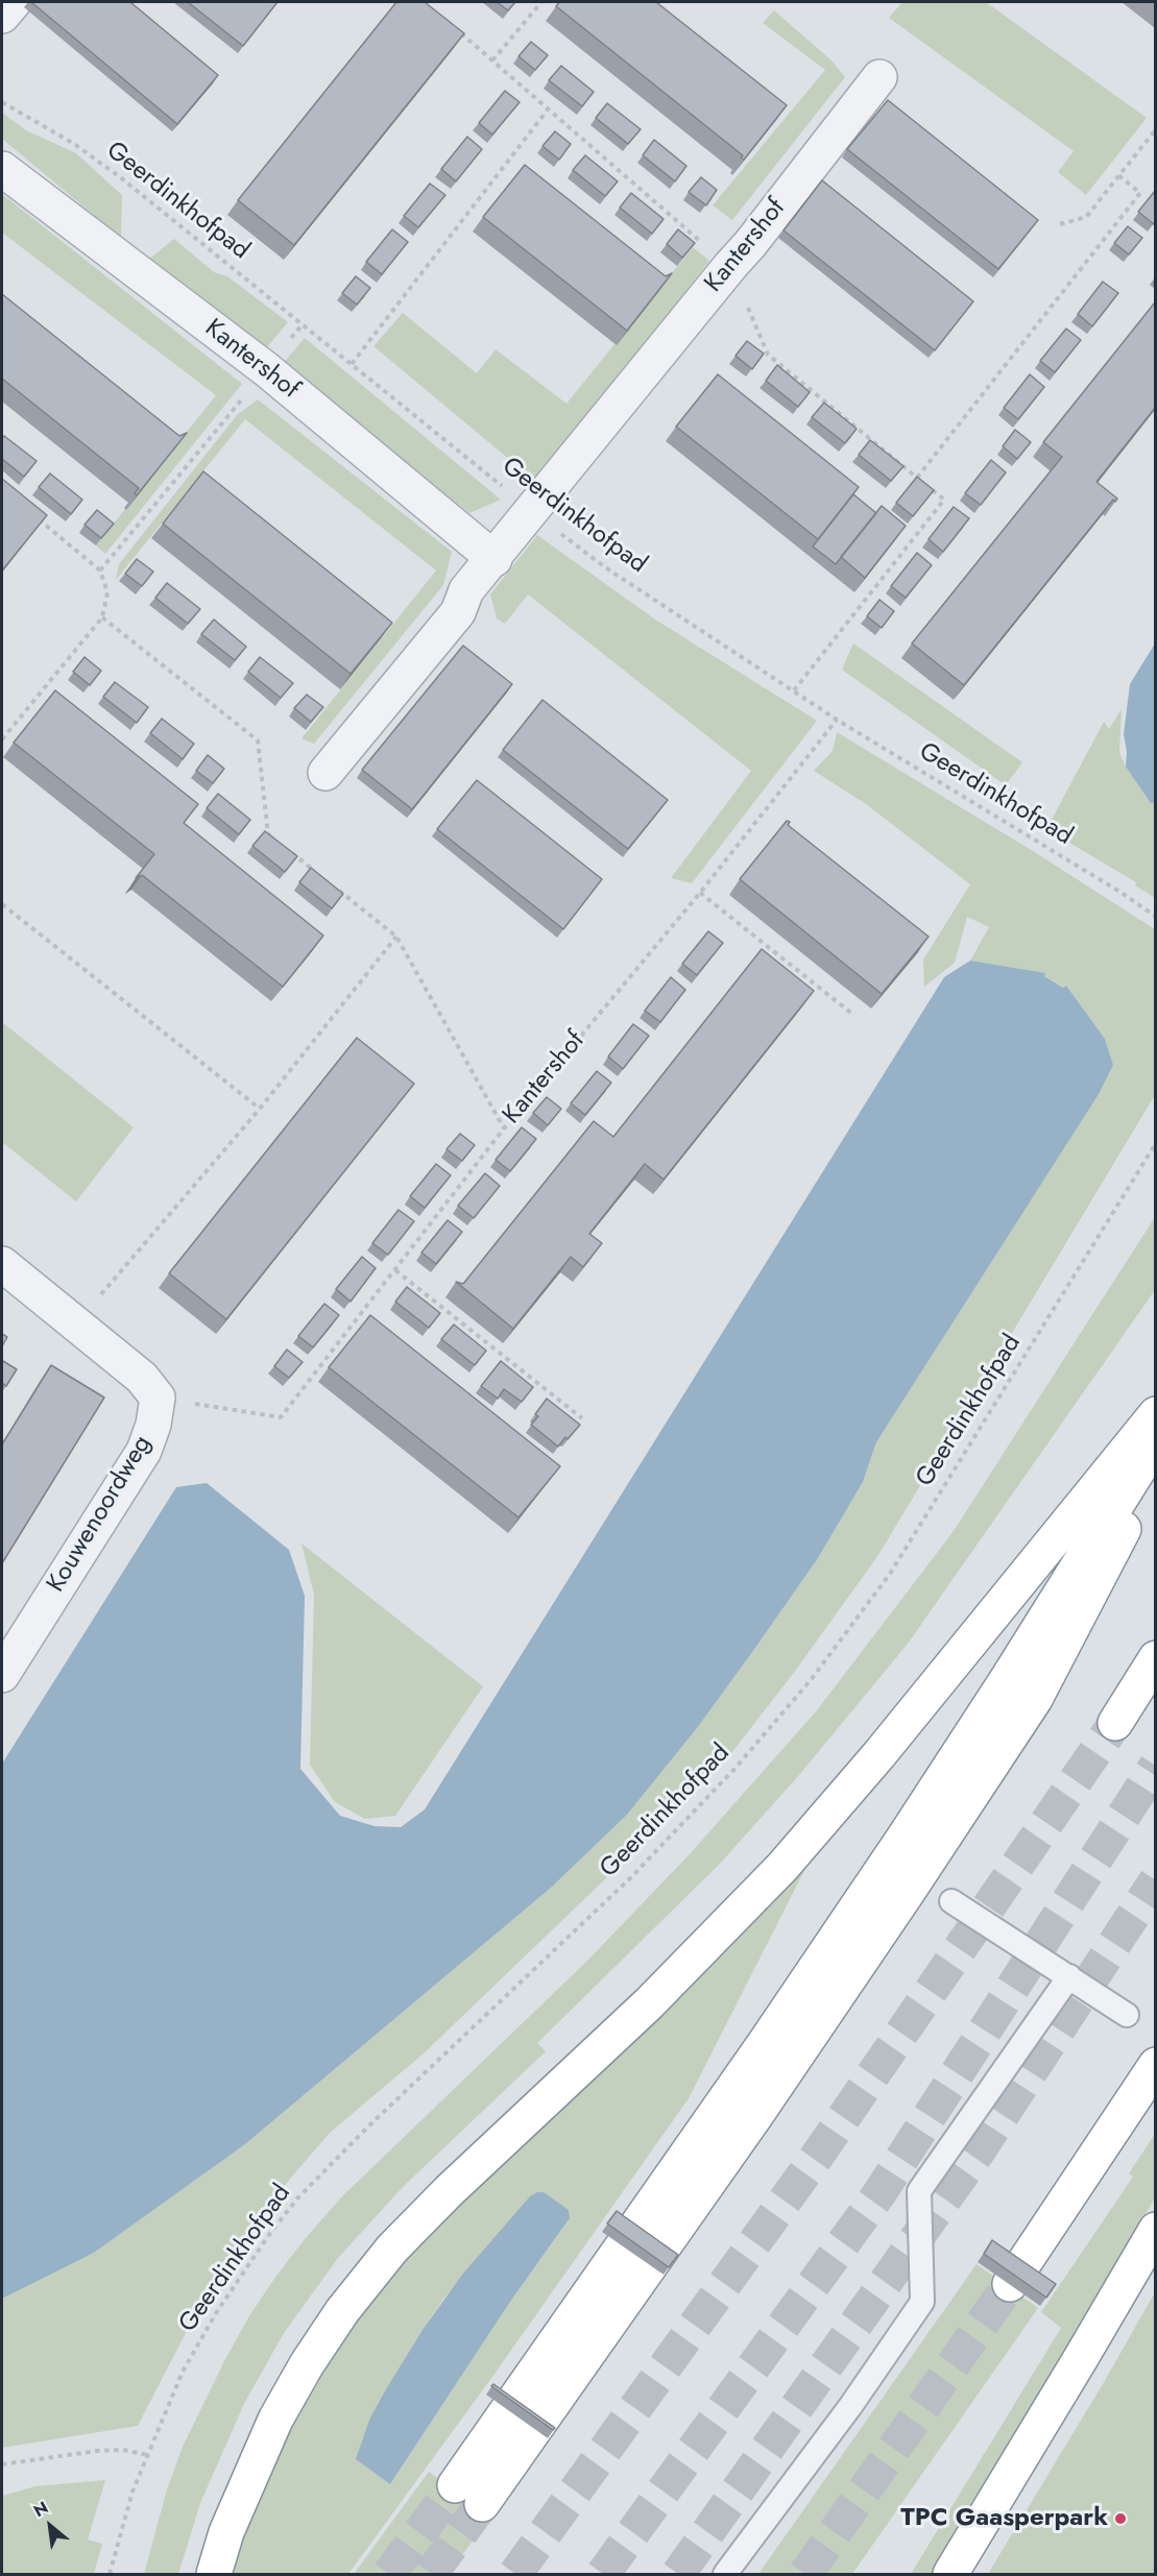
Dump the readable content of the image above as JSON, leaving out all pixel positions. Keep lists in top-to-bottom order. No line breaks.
{"streets":{"street":["Kantershof","Kouwenoordweg"],"path":["Geerdinkhofpad"]},"crossings":[["Geerdinkhofpad","Kantershof"],["Kantershof","Kouwenoordweg"]],"places":["TPC Gaasperpark"],"north":"top left"}
